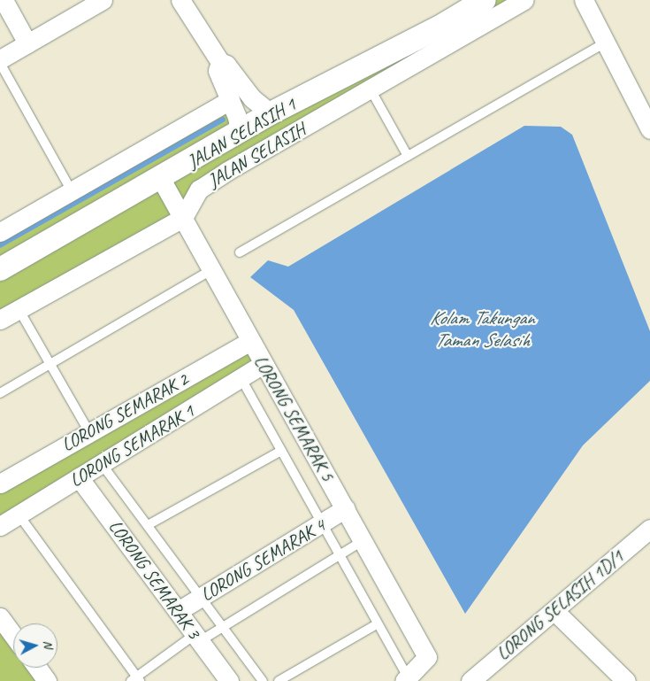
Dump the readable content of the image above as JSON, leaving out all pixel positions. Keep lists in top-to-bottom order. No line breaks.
{"streets":{"street":["JALAN SELASIH 1","JALAN SELASIH","LORONG SEMARAK 2","LORONG SEMARAK 5","LORONG SEMARAK 1","LORONG SEMARAK 4","LORONG SEMARAK 3","LORONG SELASIH 1D/1"]},"crossings":[["JALAN SELASIH 1","LORONG SEMARAK 5"],["JALAN SELASIH","LORONG SEMARAK 5"],["LORONG SEMARAK 2","LORONG SEMARAK 5"],["LORONG SEMARAK 5","LORONG SEMARAK 1"],["LORONG SEMARAK 5","LORONG SEMARAK 4"],["LORONG SEMARAK 1","LORONG SEMARAK 3"],["LORONG SEMARAK 4","LORONG SEMARAK 3"]],"water":["Kolam Takungan Taman Selasih"],"north":"right"}
